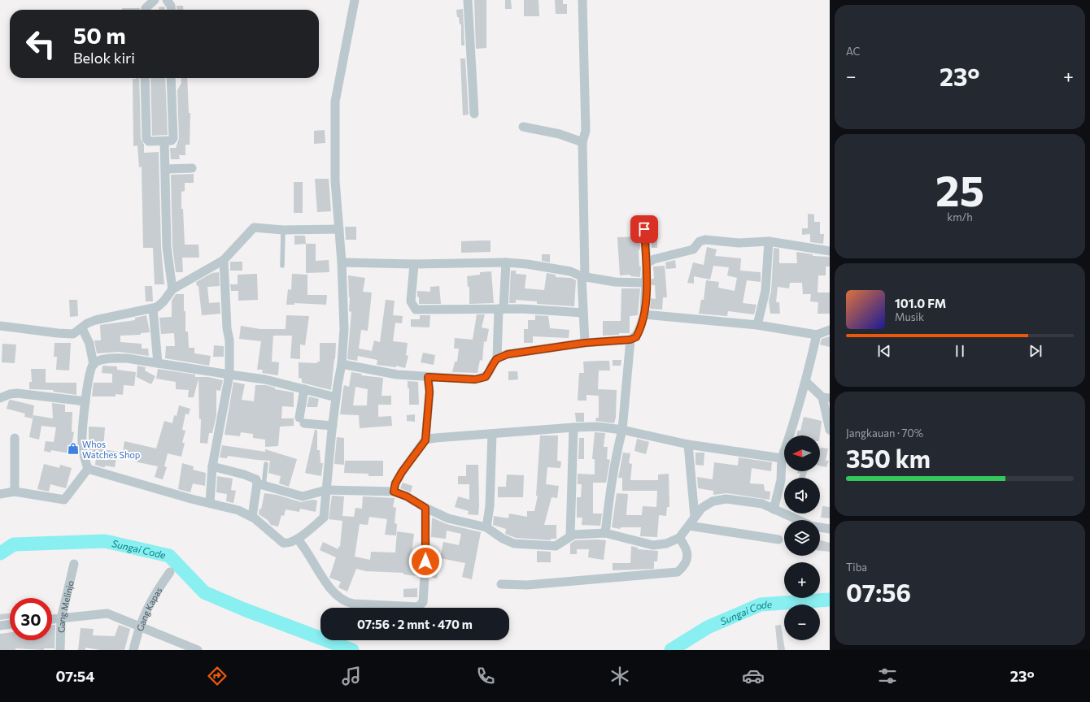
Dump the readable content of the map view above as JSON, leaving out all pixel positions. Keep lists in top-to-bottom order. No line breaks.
{"streets":{"street":["Gang Melinjo","Gang Kapas"]},"water":["Sungai Code"],"places":{"shop":["Whos Watches Shop"]},"north":"left","page":{"tile":["AC",["25","km/h"],["Jangkauan · 70%","350 km"],["Tiba","07:56"]],"turn":["50 m","Belok kiri"],"heat":["−","23°","+"],"song":["101.0 FM","Musik"],"map_buttons":["+","−"],"limit":"30","trip":"07:56 · 2 mnt · 470 m","tabs":["07:54","23°"]}}
